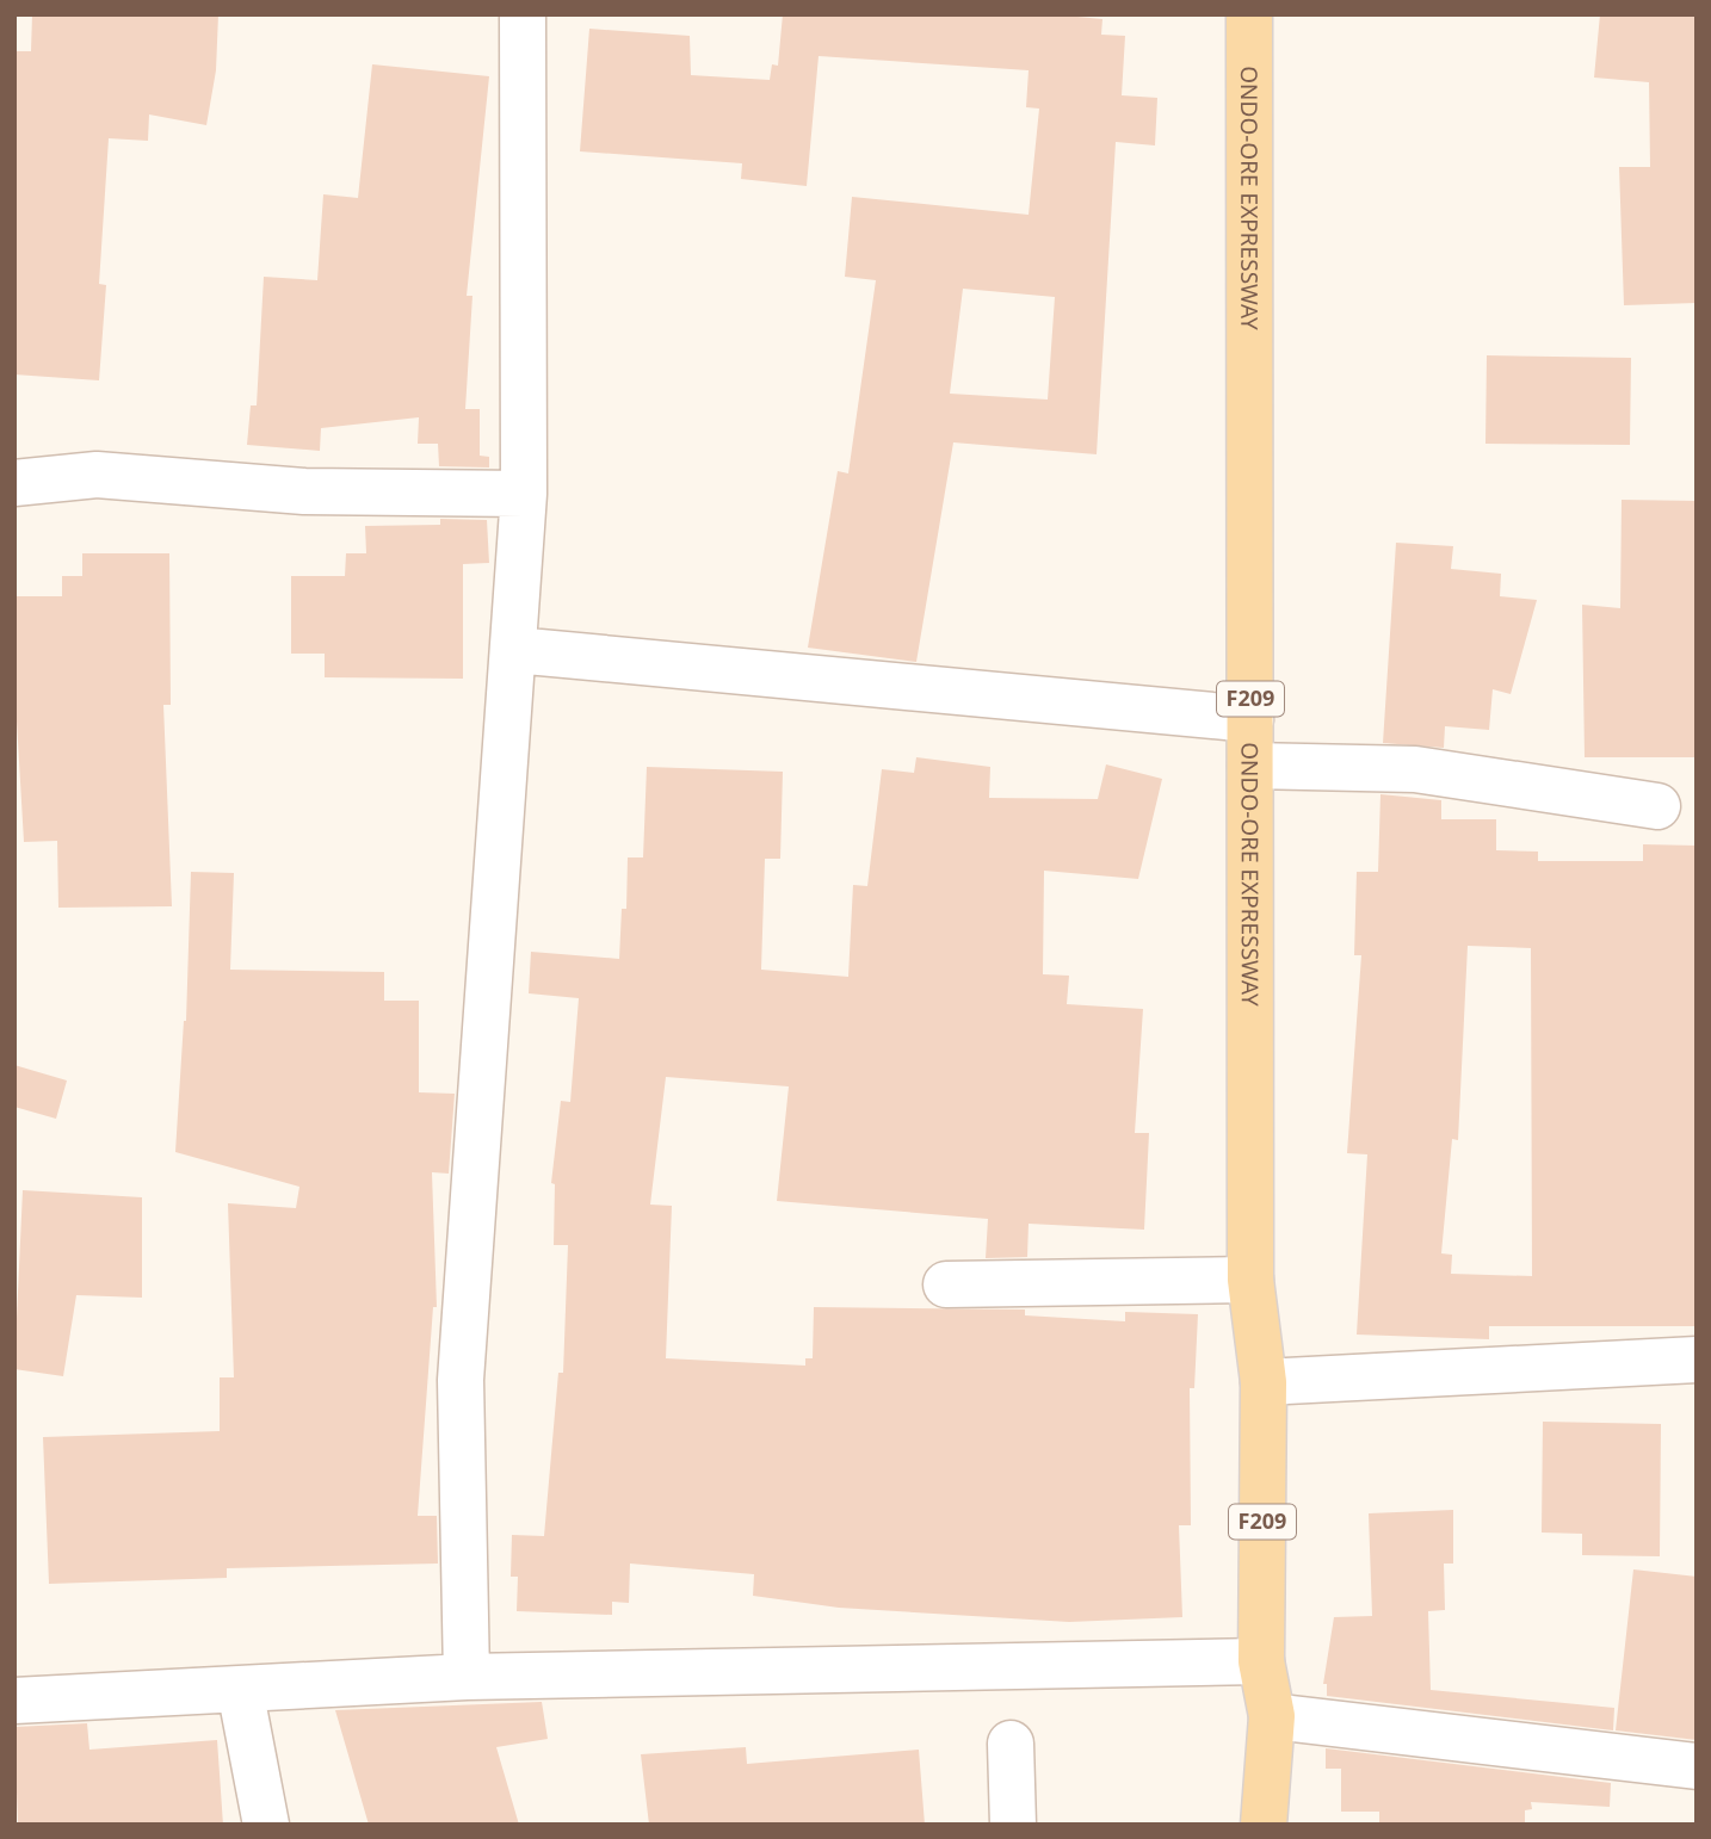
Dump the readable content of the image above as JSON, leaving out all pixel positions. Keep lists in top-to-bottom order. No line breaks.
{"streets":{"main road":["ONDO-ORE EXPRESSWAY","F209"]},"crossings":[["ONDO-ORE EXPRESSWAY","F209"]]}
